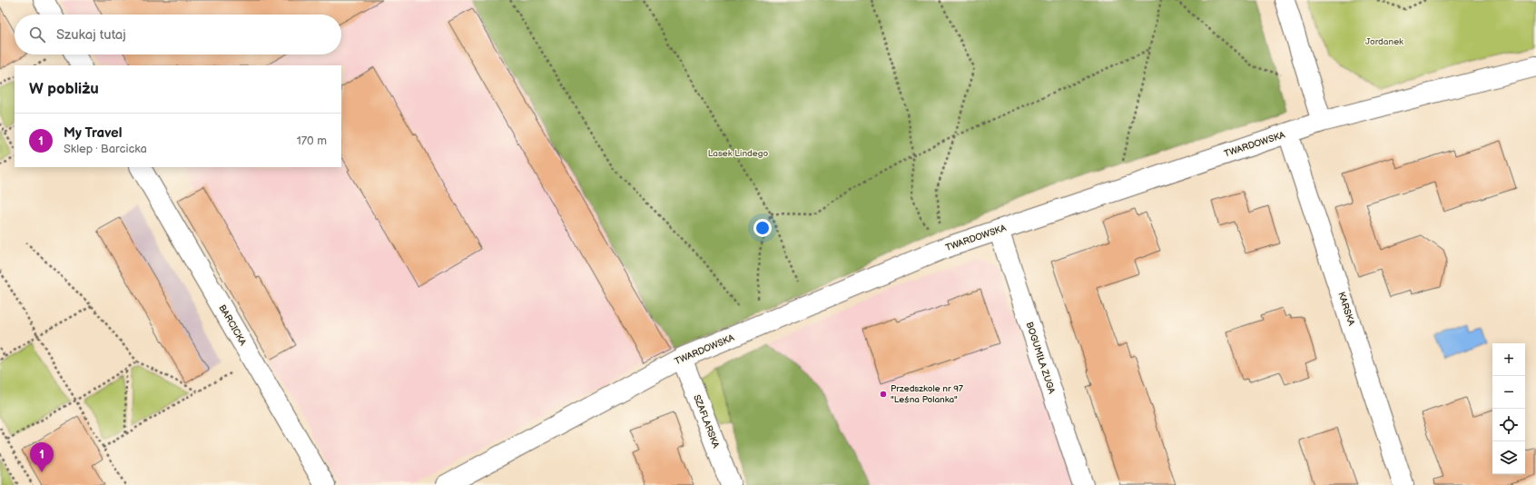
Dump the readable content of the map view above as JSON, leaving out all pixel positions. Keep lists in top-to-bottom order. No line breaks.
{"streets":{"street":["TWARDOWSKA","KARSKA","BARCICKA","BOGUMIŁA ZUGA","SZAFLARSKA"]},"crossings":[["TWARDOWSKA","KARSKA"],["TWARDOWSKA","BOGUMIŁA ZUGA"],["TWARDOWSKA","SZAFLARSKA"]],"parks":["Jordanek","Lasek Lindego"],"places":["Przedszkole nr 97 \"Leśna Polanka\""],"page":{"search":"Szukaj tutaj","heading":"W pobliżu","list":[{"mark":"1","name":"My Travel","note":"Sklep · Barcicka","value":"170 m"}],"map_buttons":["+","−"],"pins":"1"}}
